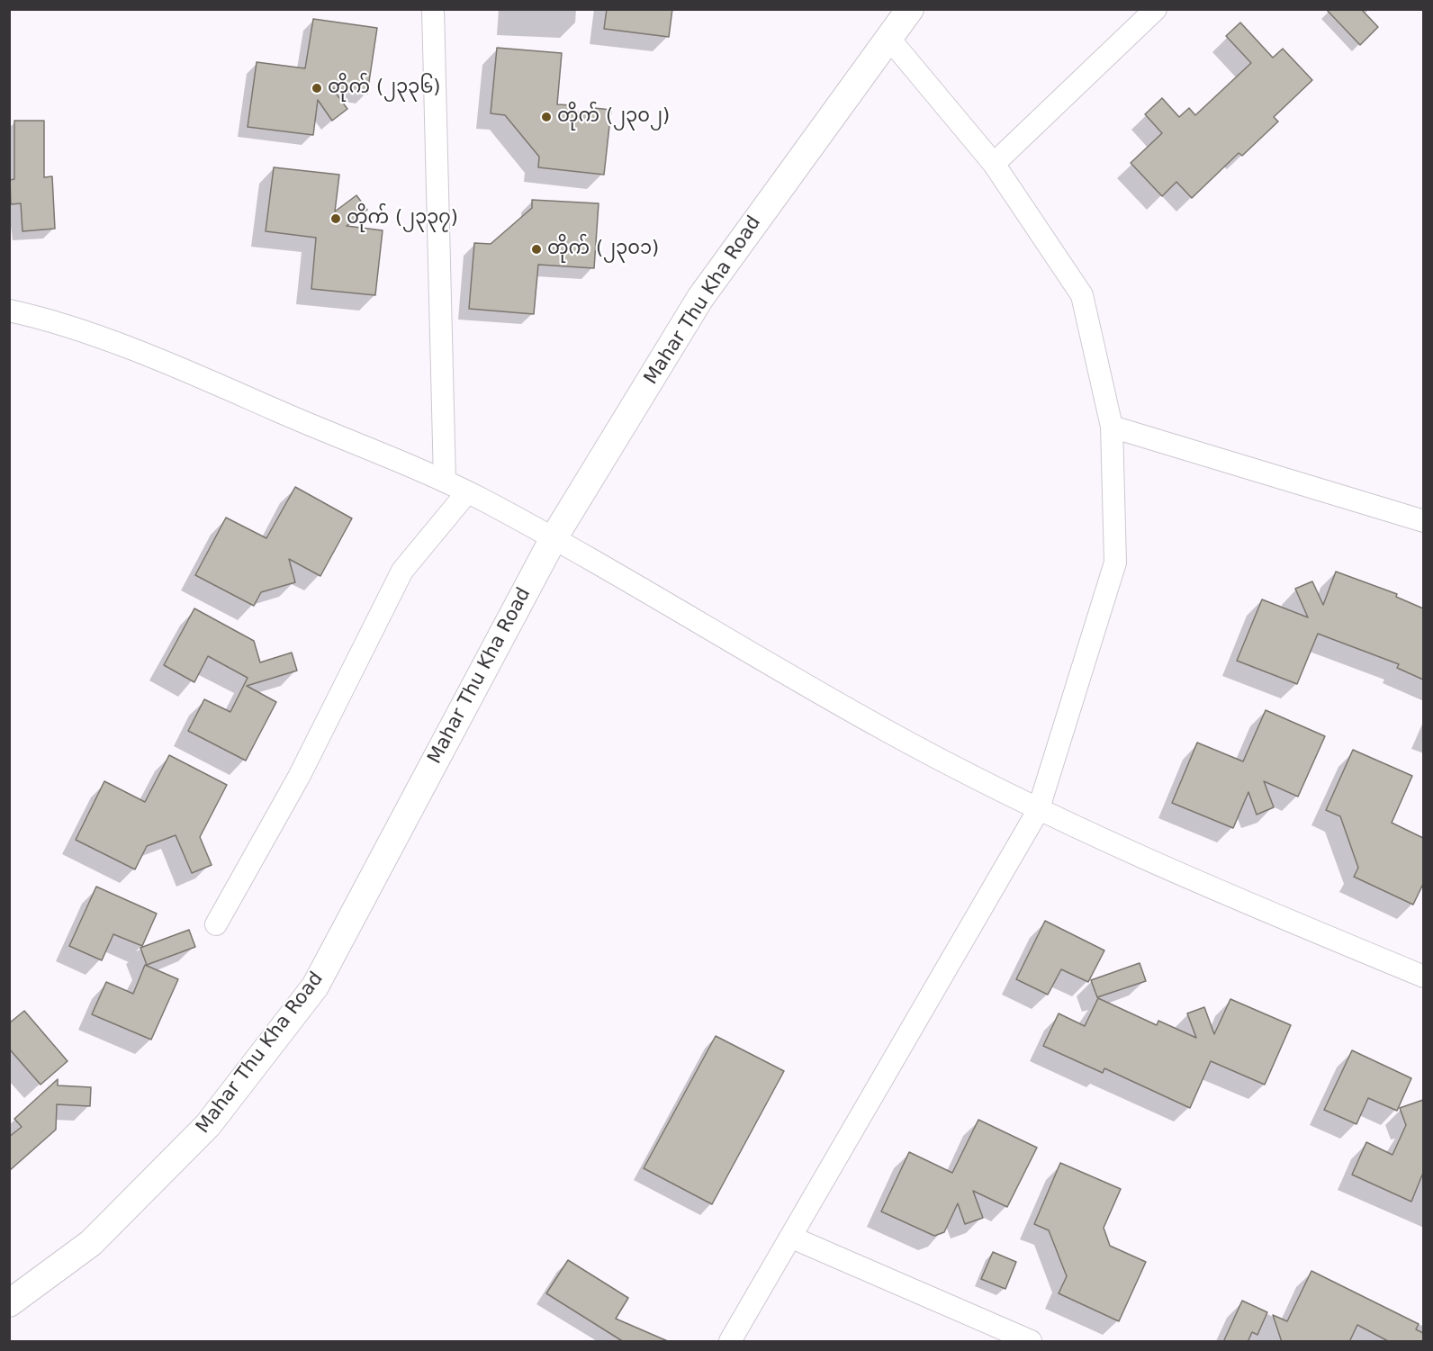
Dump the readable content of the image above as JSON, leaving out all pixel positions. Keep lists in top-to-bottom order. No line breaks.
{"streets":{"main road":["Mahar Thu Kha Road"]},"places":["တိုက် (၂၃၃၆)","တိုက် (၂၃၀၂)","တိုက် (၂၃၃၇)","တိုက် (၂၃၀၁)"]}
